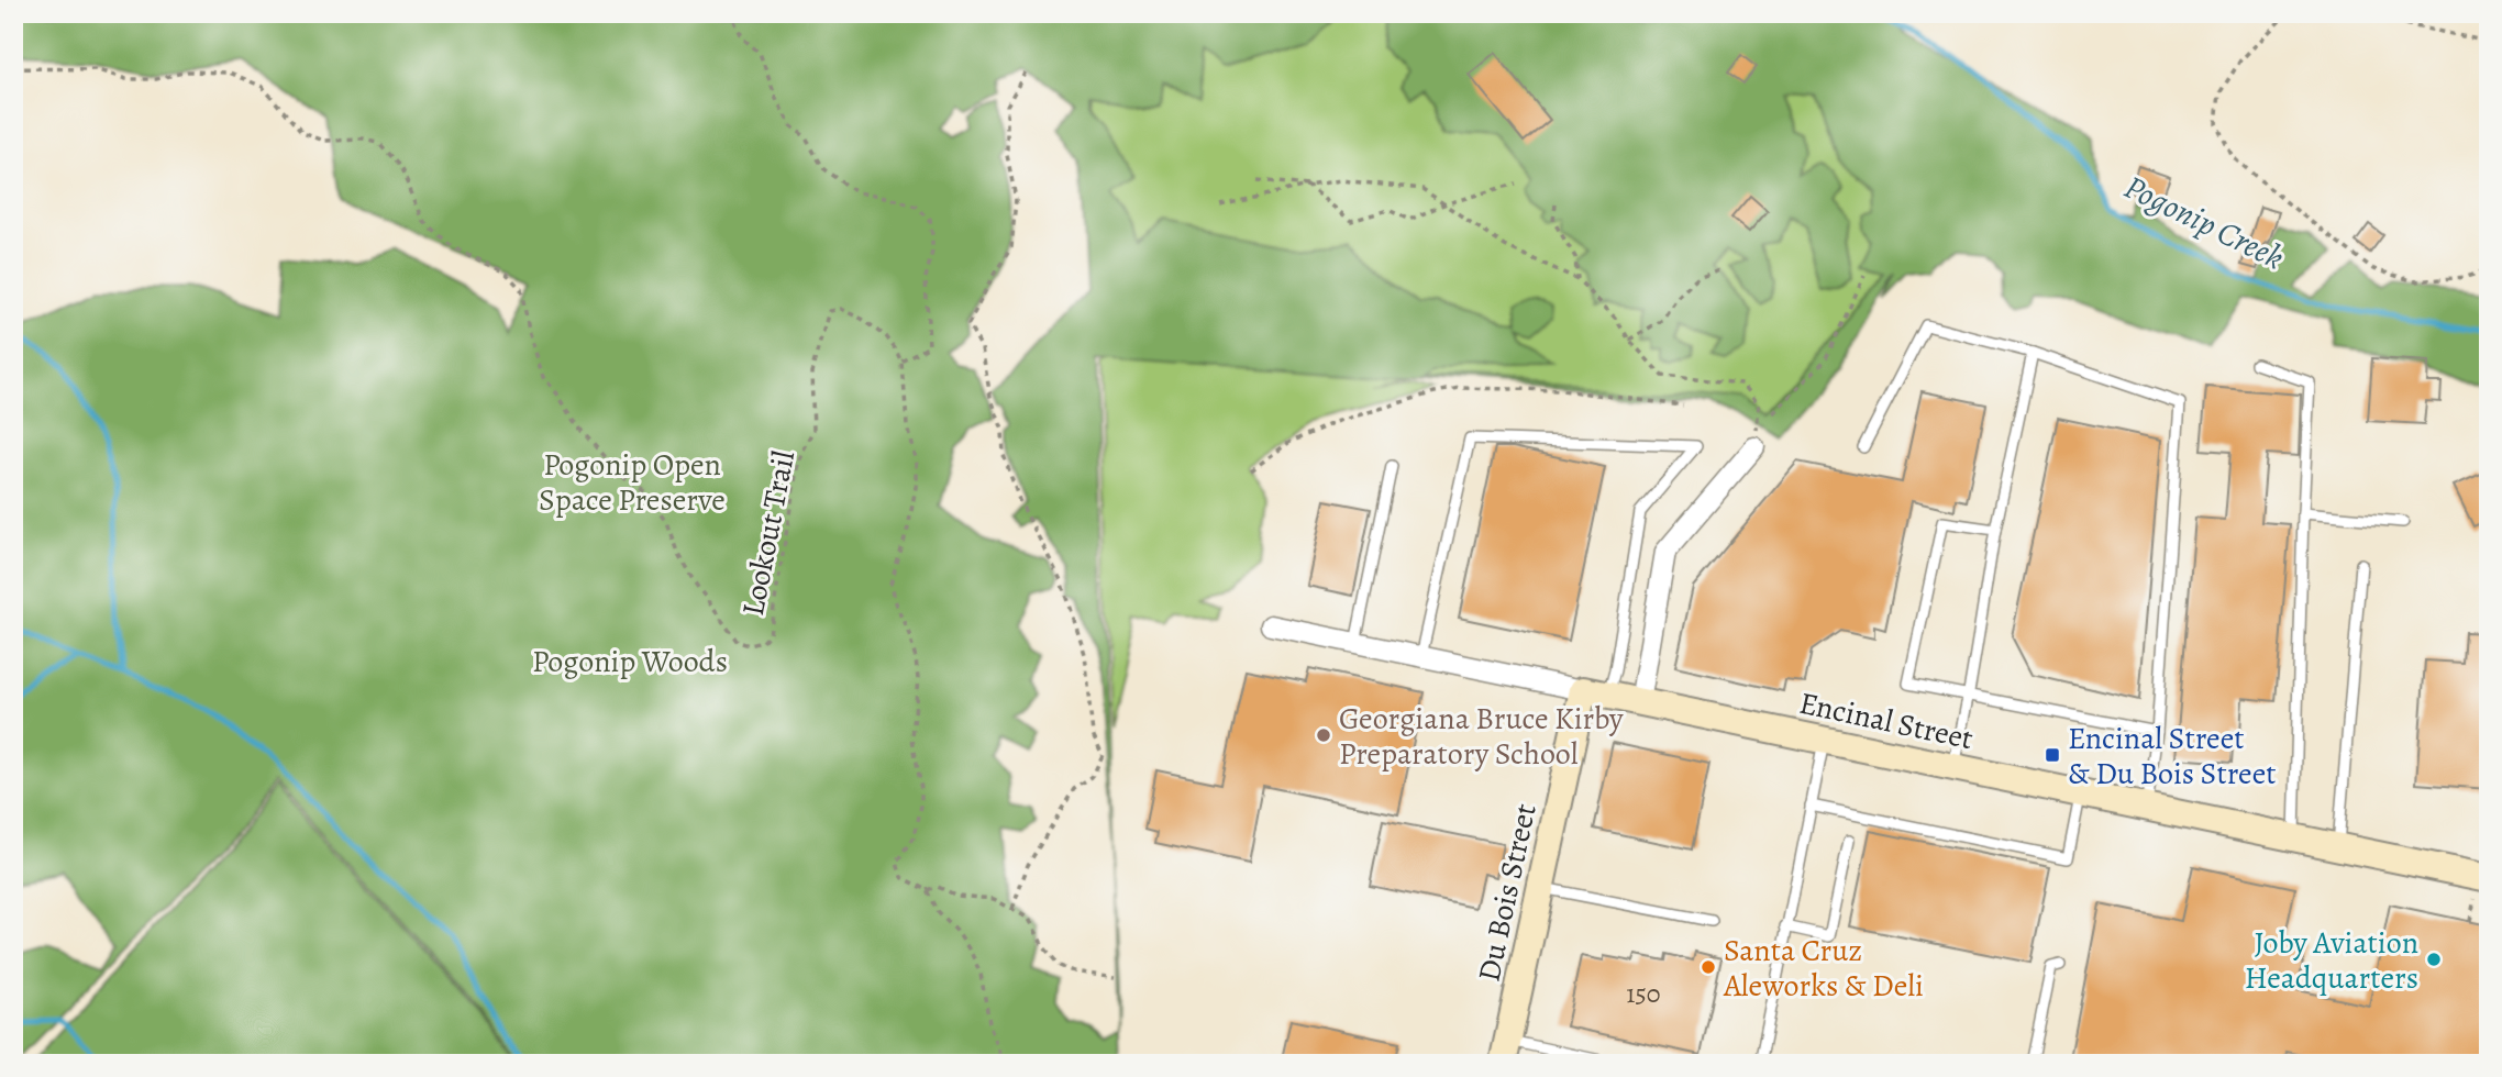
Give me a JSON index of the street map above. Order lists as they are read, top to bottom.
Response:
{
  "streets": {
    "street": ["Encinal Street", "Du Bois Street"],
    "path": ["Lookout Trail"]
  },
  "crossings": [
    ["Encinal Street", "Du Bois Street"]
  ],
  "water": ["Pogonip Creek"],
  "parks": ["Pogonip Open Space Preserve", "Pogonip Woods"],
  "places": {
    "other": ["Georgiana Bruce Kirby Preparatory School", "Joby Aviation Headquarters", "Santa Cruz Aleworks & Deli"],
    "transit": ["Encinal Street & Du Bois Street"]
  },
  "house_numbers": ["150"]
}
